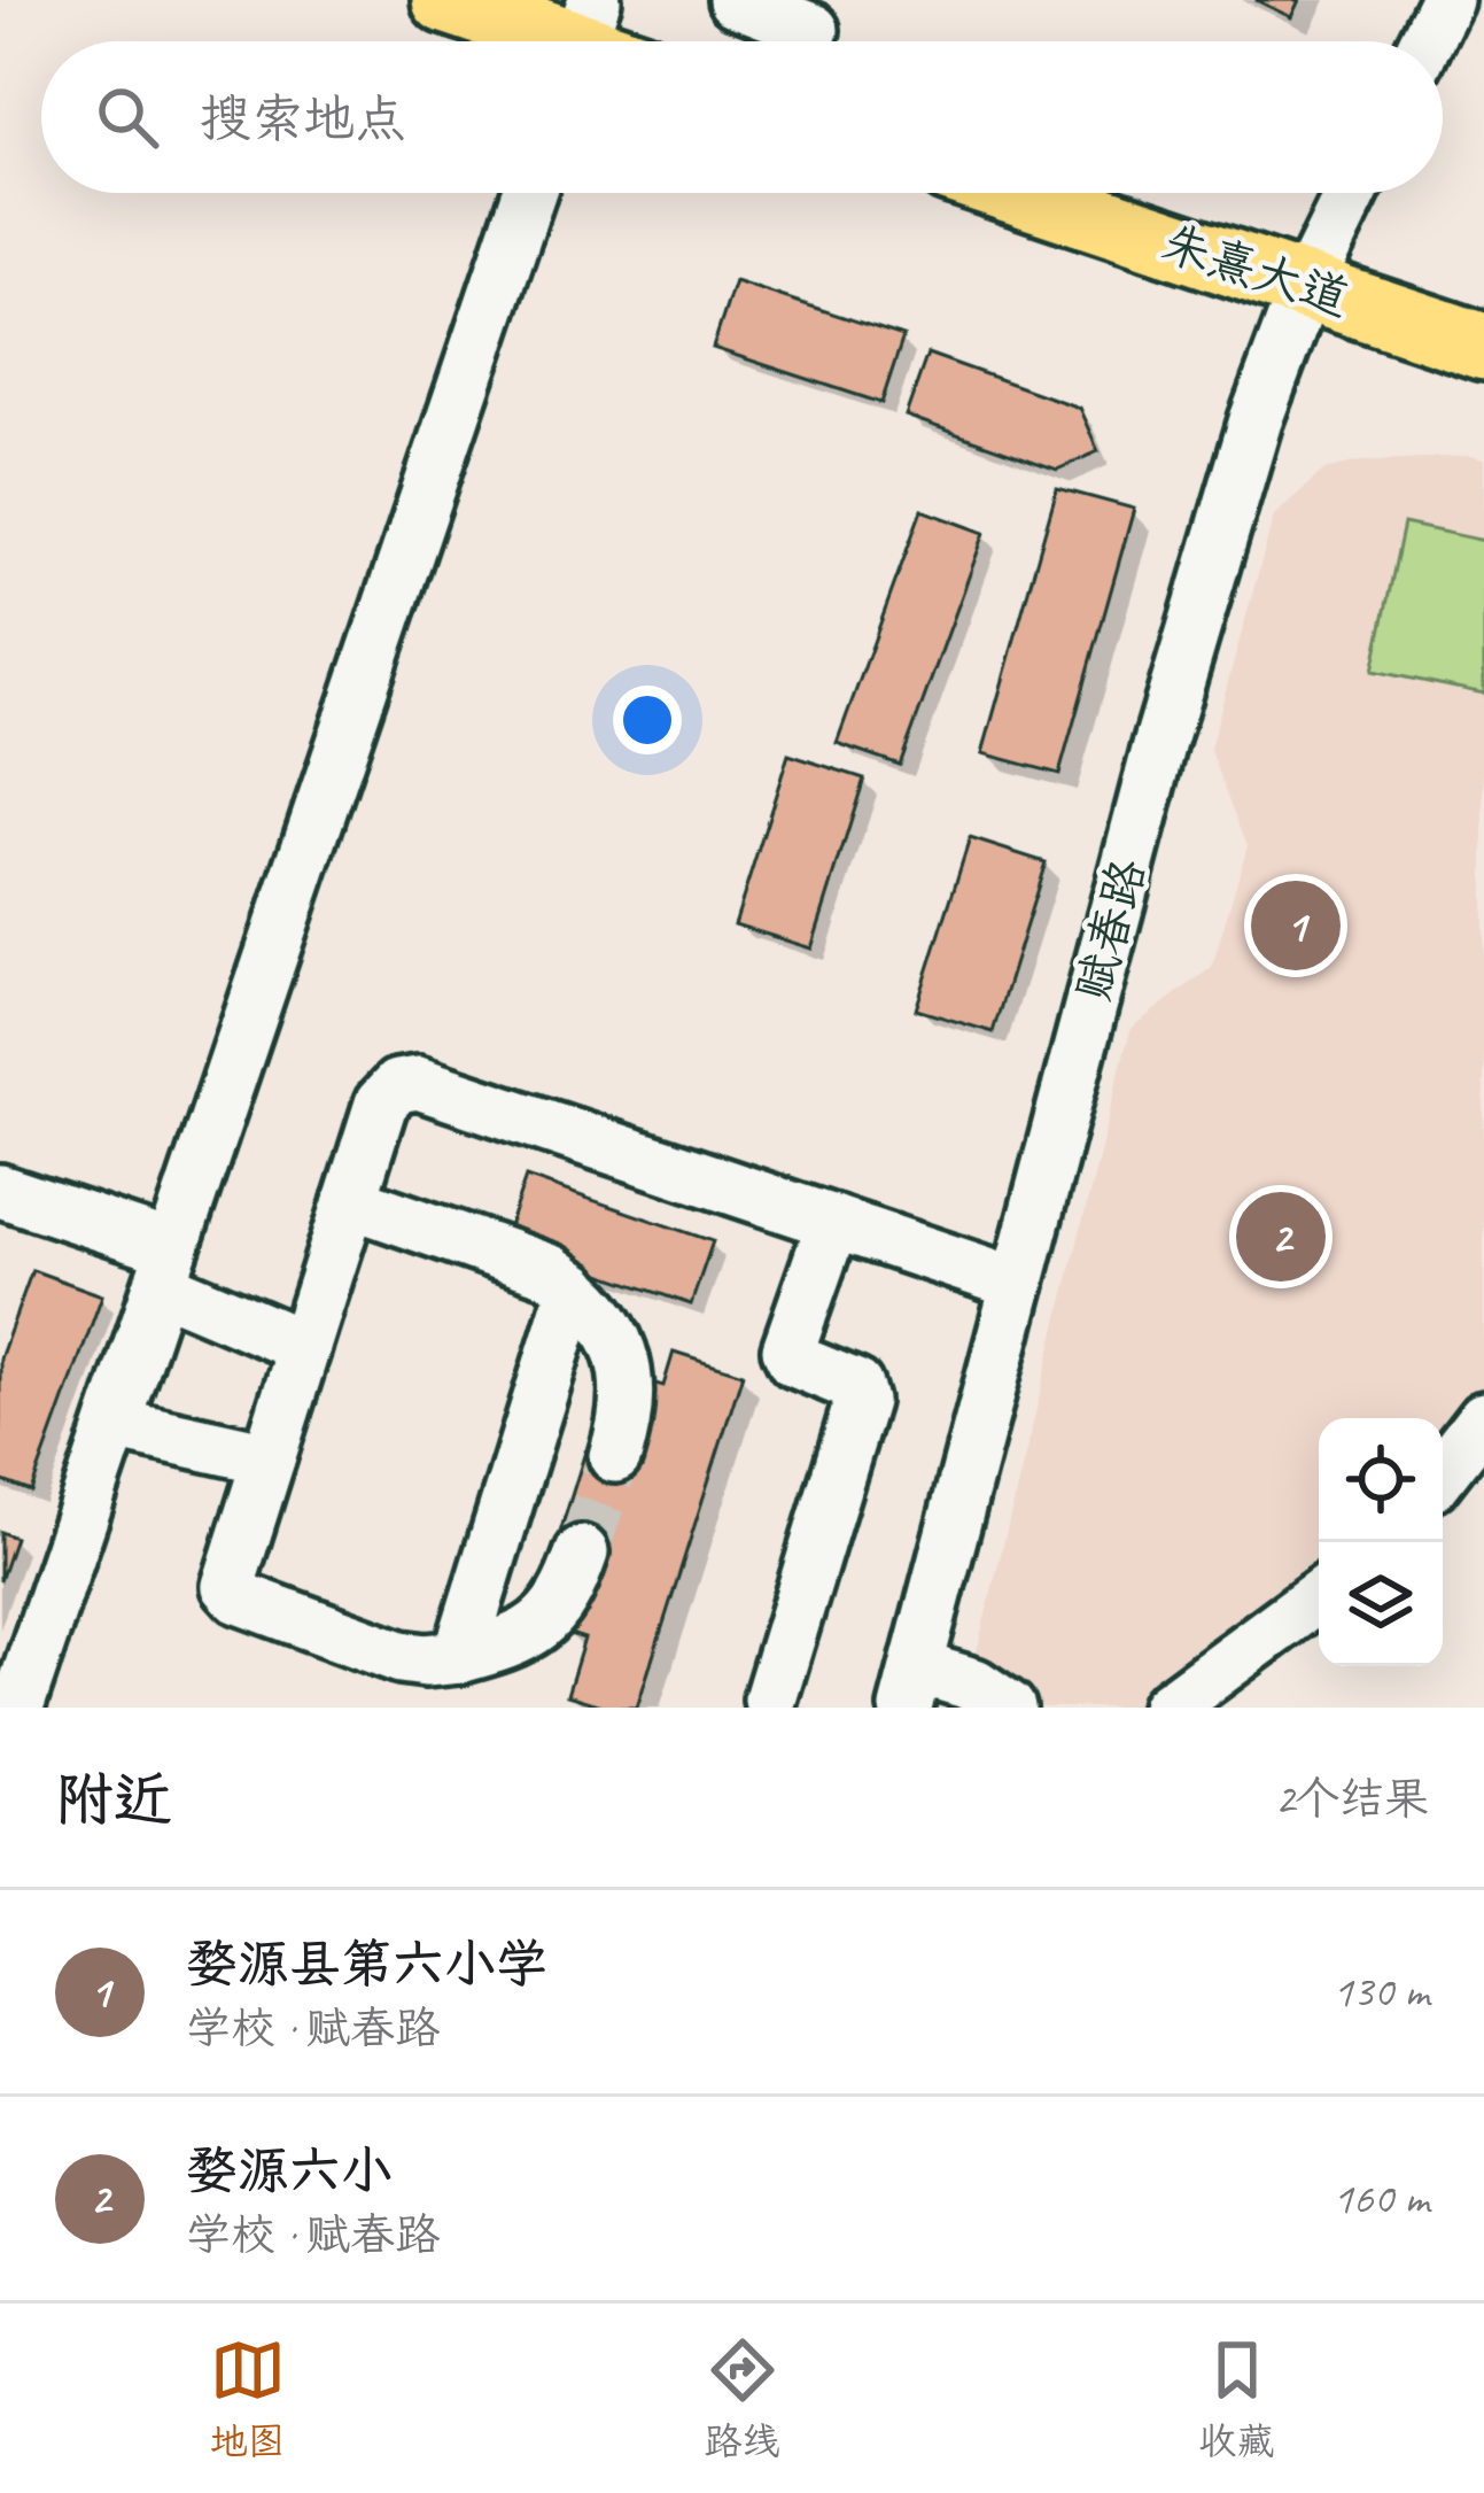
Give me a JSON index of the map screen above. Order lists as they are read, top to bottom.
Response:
{
  "streets": {
    "main road": ["朱熹大道"],
    "street": ["赋春路"]
  },
  "crossings": [
    ["朱熹大道", "赋春路"]
  ],
  "page": {
    "search": "搜索地点",
    "pins": ["1", "2"],
    "heading": ["附近", "2个结果"],
    "list": [
      {
        "mark": "1",
        "name": "婺源县第六小学",
        "note": "学校 · 赋春路",
        "value": "130 m"
      },
      {
        "mark": "2",
        "name": "婺源六小",
        "note": "学校 · 赋春路",
        "value": "160 m"
      }
    ],
    "nav": ["地图", "路线", "收藏"]
  }
}
